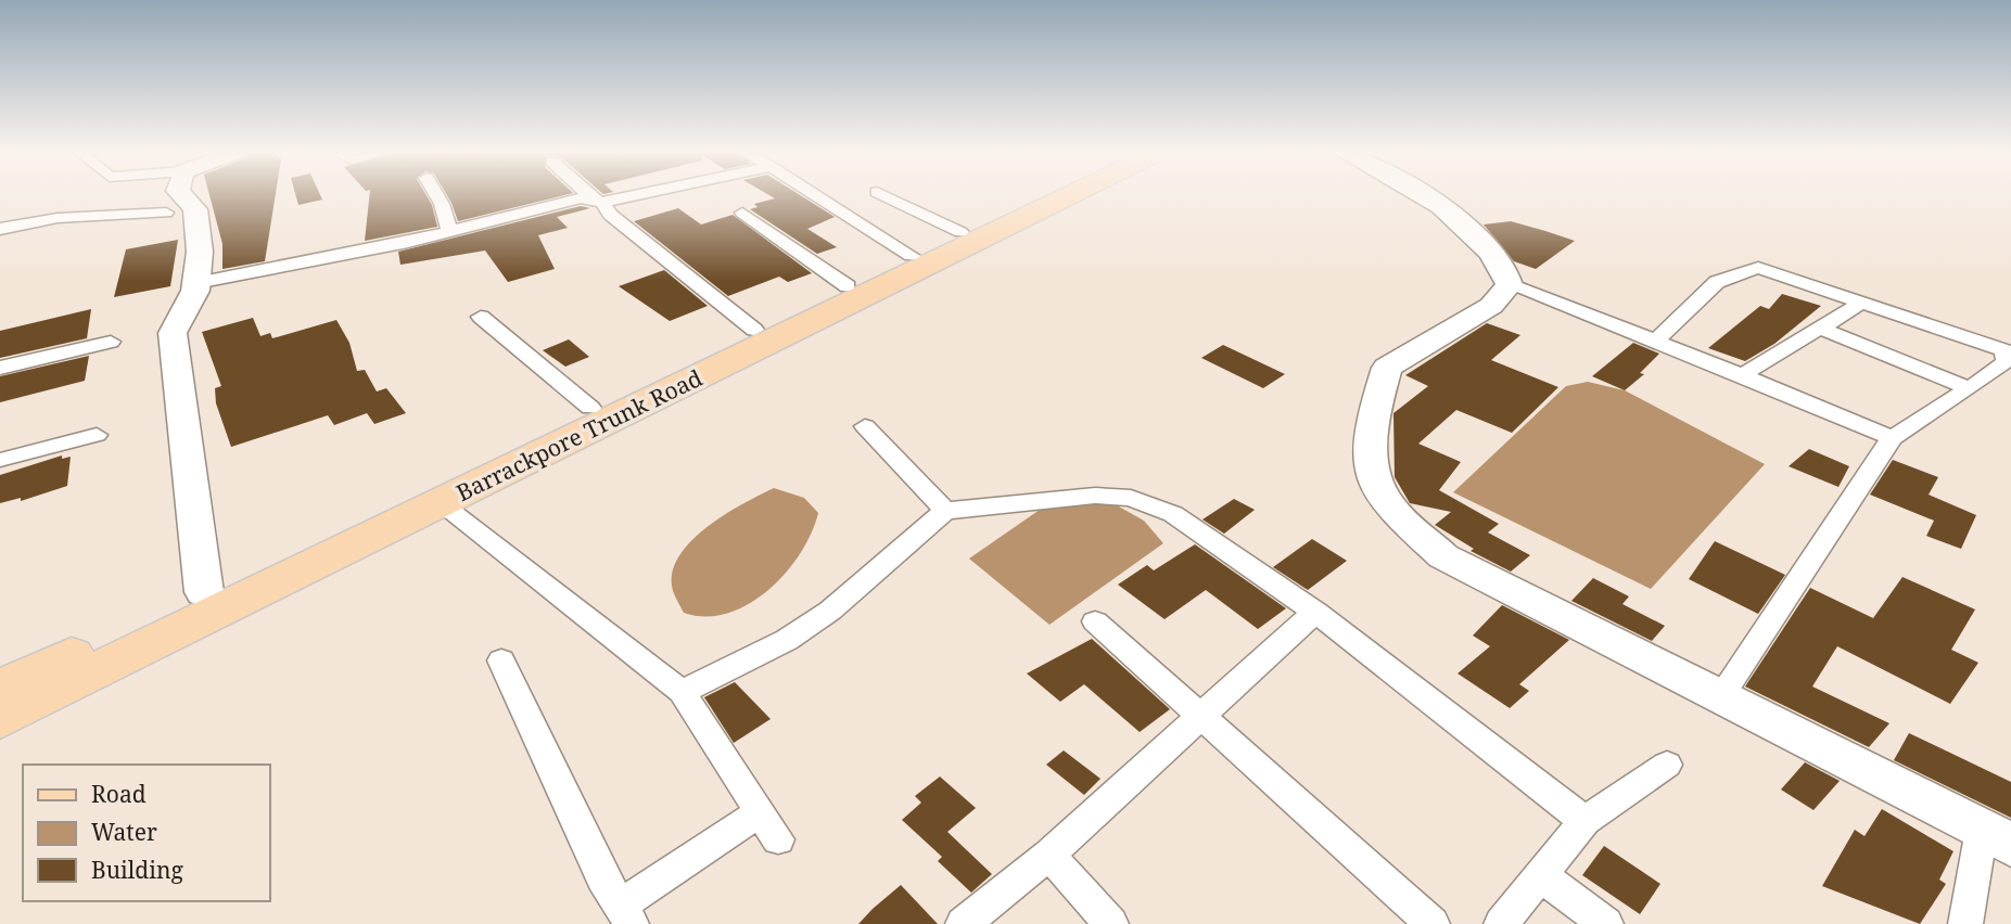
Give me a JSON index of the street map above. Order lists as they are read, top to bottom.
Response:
{
  "streets": {
    "main road": ["Barrackpore Trunk Road"]
  },
  "legend": ["Road", "Water", "Building"]
}
